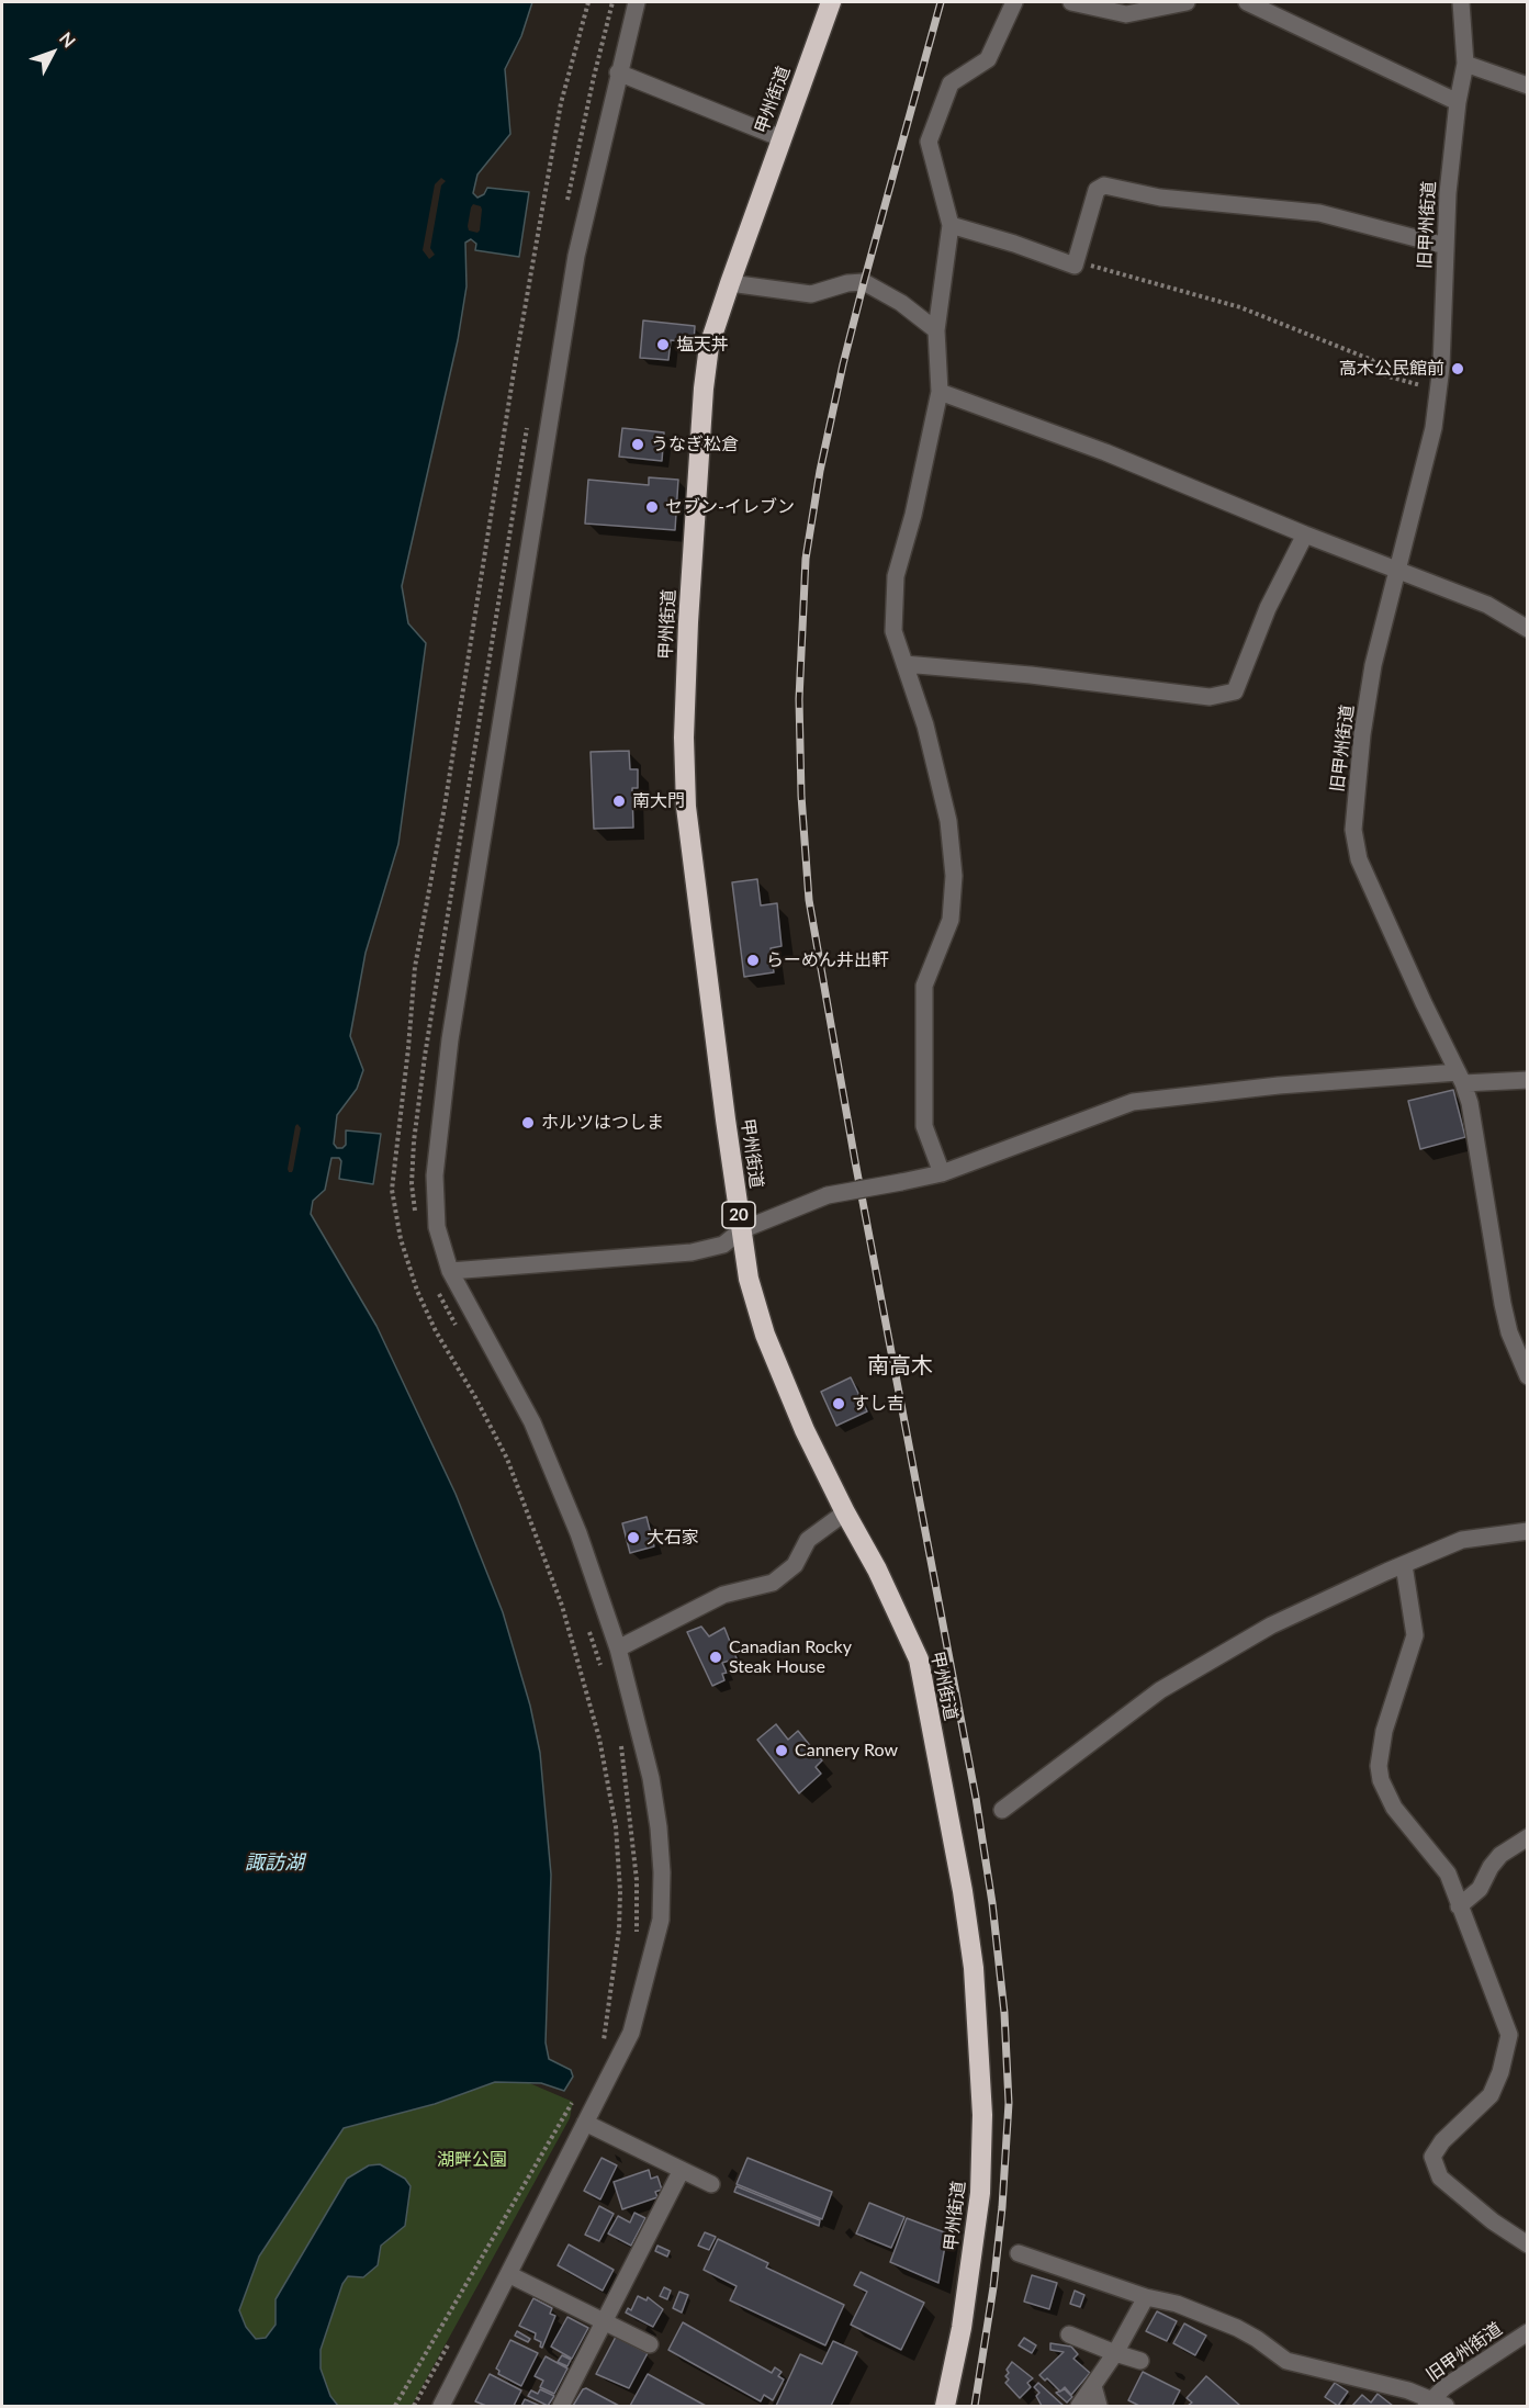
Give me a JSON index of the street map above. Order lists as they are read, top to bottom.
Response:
{
  "streets": {
    "highway": ["甲州街道", "20"],
    "street": ["旧甲州街道"]
  },
  "districts": ["南高木"],
  "water": ["諏訪湖"],
  "parks": ["湖畔公園"],
  "places": [
    "塩天丼",
    "高木公民館前",
    "うなぎ松倉",
    "セブン-イレブン",
    "南大門",
    "らーめん井出軒",
    "ホルツはつしま",
    "すし吉",
    "大石家",
    "Canadian Rocky Steak House",
    "Cannery Row"
  ],
  "north": "top right"
}
